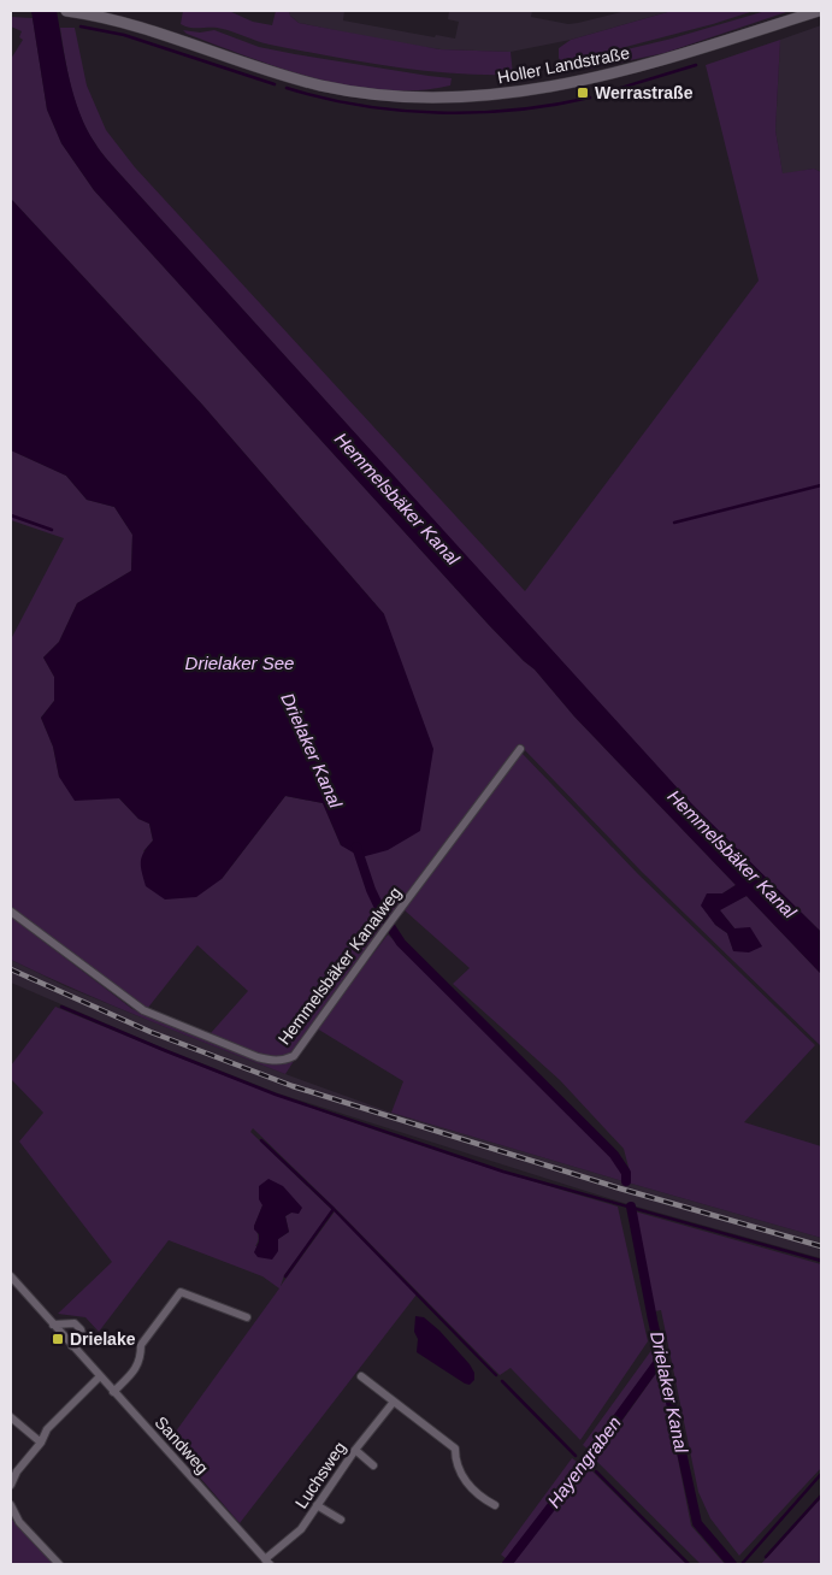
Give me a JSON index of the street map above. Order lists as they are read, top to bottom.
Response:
{
  "streets": {
    "main road": ["Holler Landstraße"],
    "street": ["Hemmelsbäker Kanalweg", "Sandweg", "Luchsweg"]
  },
  "crossings": [
    ["Sandweg", "Luchsweg"]
  ],
  "water": [
    "Hemmelsbäker Kanal",
    "Drielaker See",
    "Drielaker Kanal",
    "Hayengraben"
  ],
  "places": {
    "transit": ["Werrastraße", "Drielake"]
  }
}
